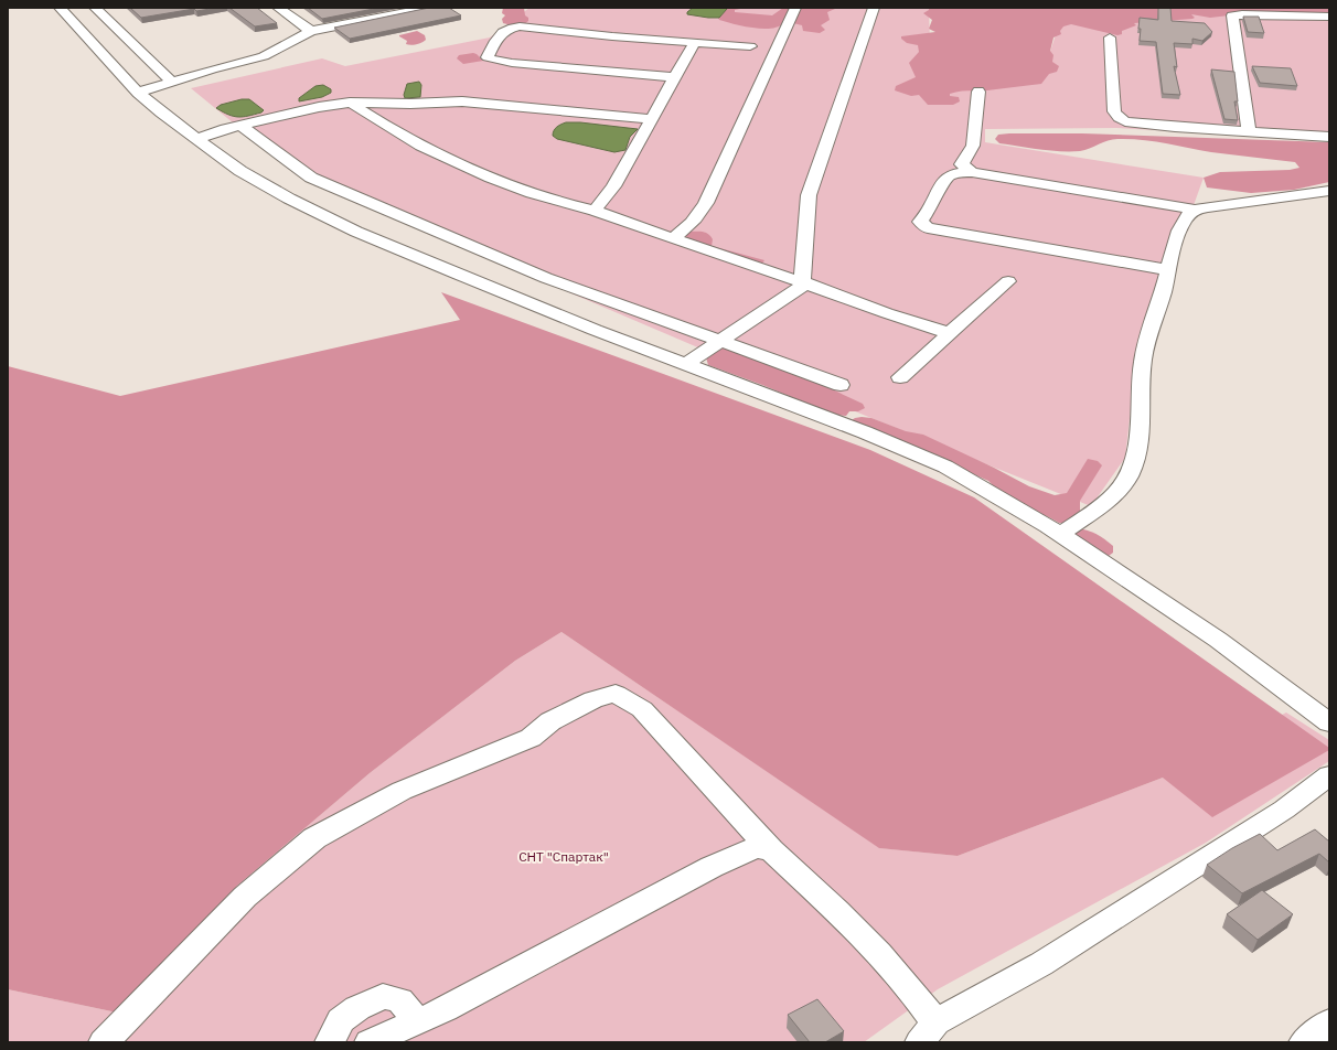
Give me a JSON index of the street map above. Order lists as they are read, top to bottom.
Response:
{
  "parks": ["СНТ \"Спартак\""]
}
